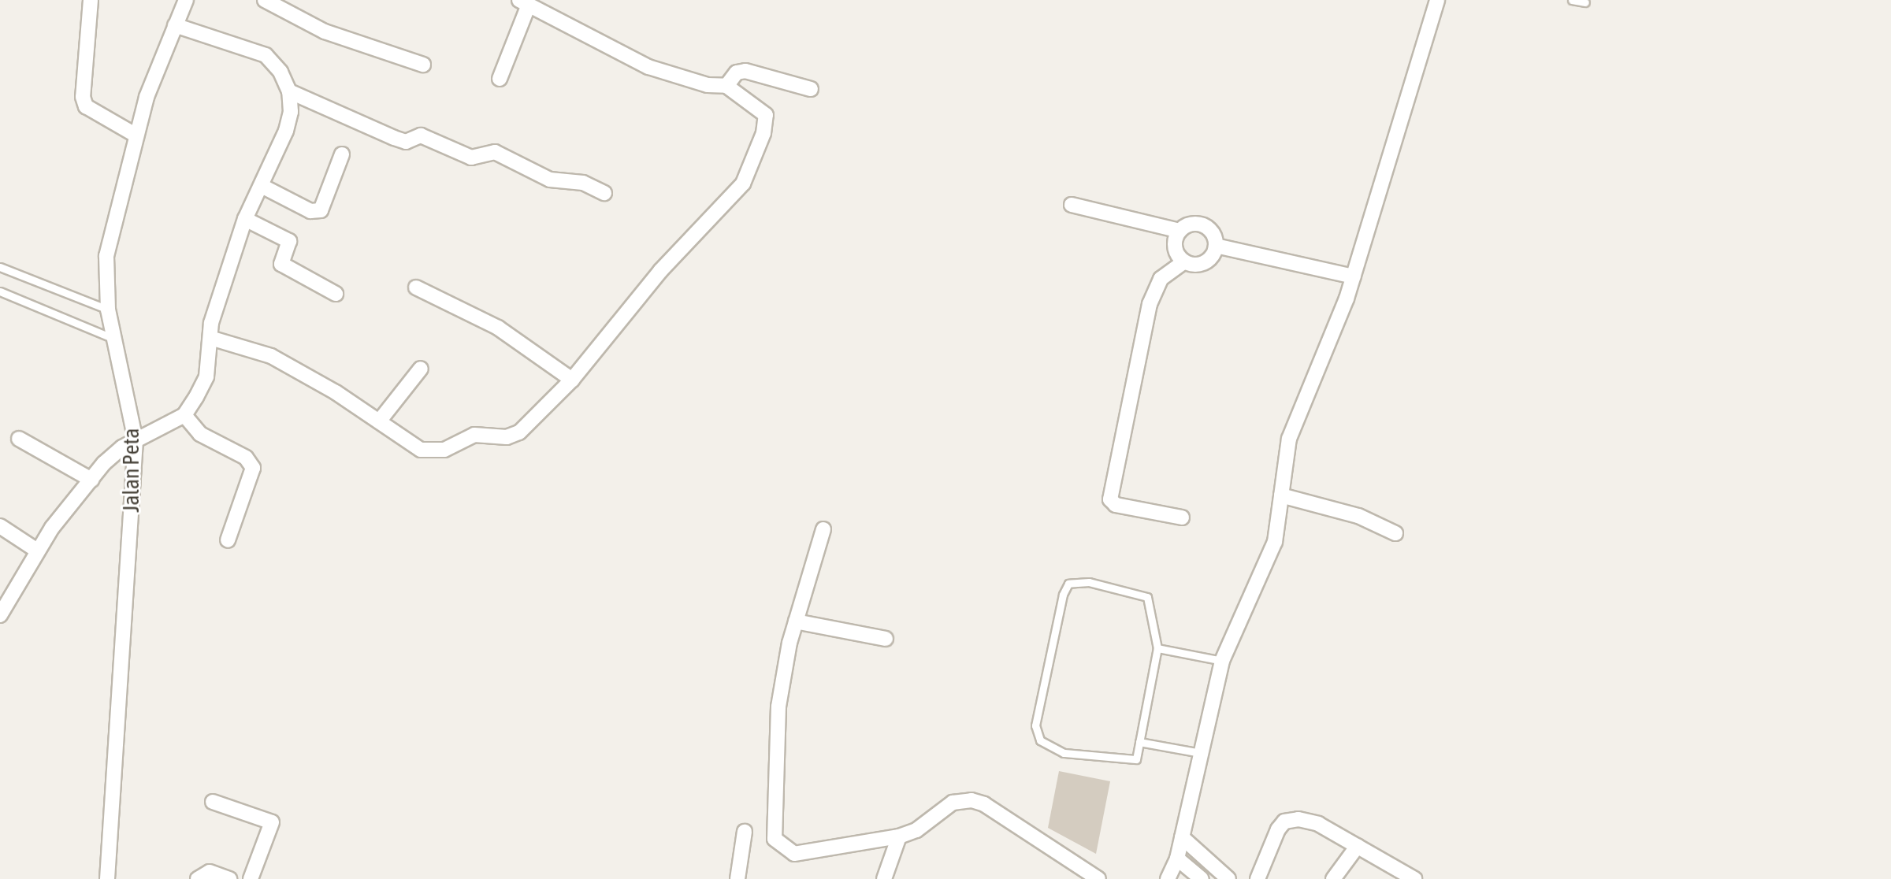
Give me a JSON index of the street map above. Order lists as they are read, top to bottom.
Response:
{
  "streets": {
    "street": ["Jalan Peta"]
  }
}
